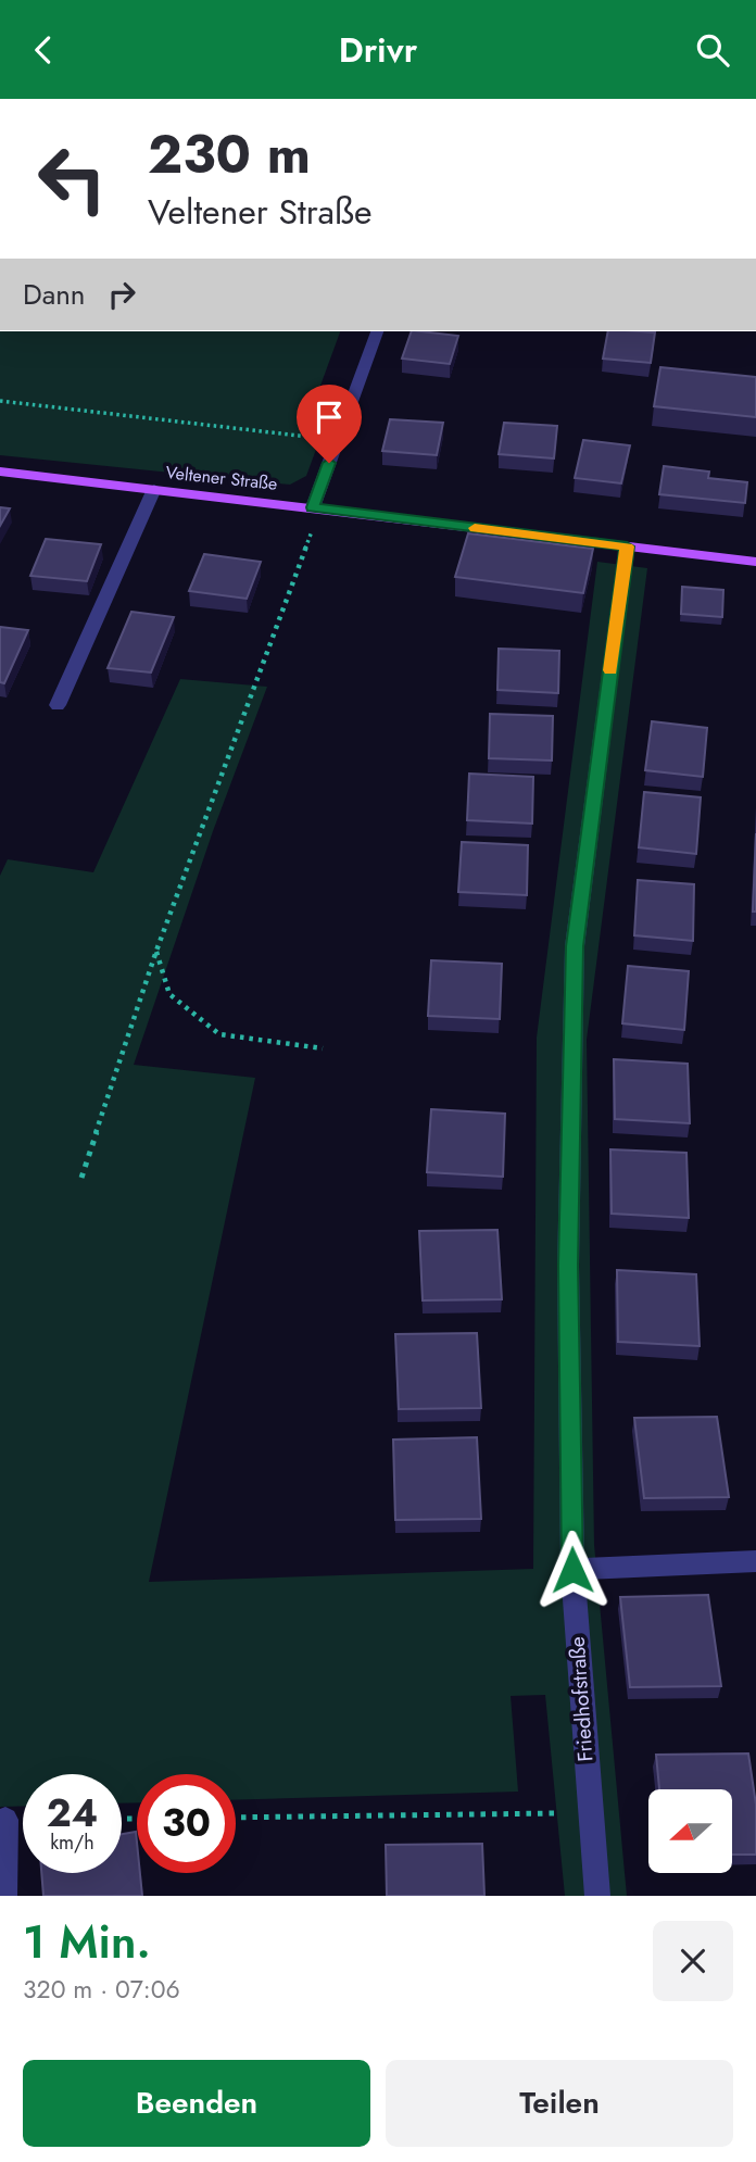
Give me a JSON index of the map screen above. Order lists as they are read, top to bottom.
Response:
{
  "streets": {
    "main road": ["Veltener Straße"],
    "street": ["Friedhofstraße"]
  },
  "crossings": [
    ["Veltener Straße", "Friedhofstraße"]
  ],
  "north": "left",
  "page": {
    "header": "Drivr",
    "turn": ["230 m", "Veltener Straße"],
    "then": "Dann",
    "speed": "24 km/h",
    "limit": "30",
    "heading": ["1 Min.", "320 m · 07:06"],
    "buttons": ["Beenden", "Teilen"]
  }
}
